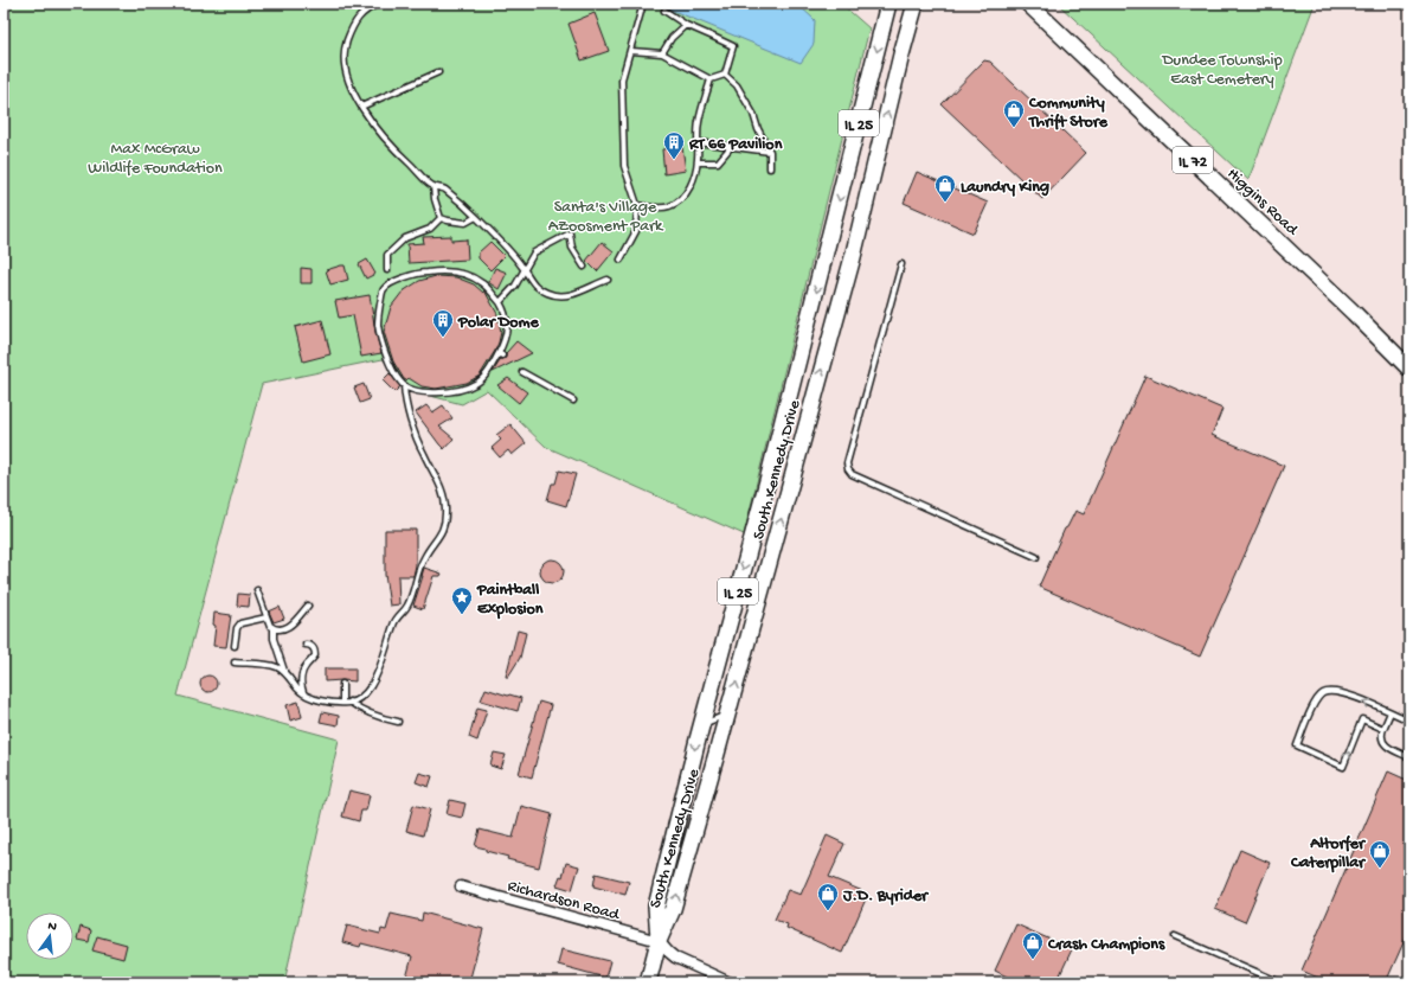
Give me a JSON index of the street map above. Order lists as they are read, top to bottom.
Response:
{
  "streets": {
    "main road": [
      "IL 25",
      "IL 72",
      "Higgins Road",
      "South Kennedy Drive"
    ],
    "street": ["Richardson Road"]
  },
  "crossings": [
    ["South Kennedy Drive", "Richardson Road"]
  ],
  "parks": ["Dundee Township East Cemetery", "Max McGraw Wildlife Foundation", "Santa's Village AZoosment Park"],
  "places": {
    "shop": [
      "Community Thrift Store",
      "Laundry King",
      "Altorfer Caterpillar",
      "J.D. Byrider",
      "Crash Champions"
    ],
    "building": ["RT 66 Pavilion", "Polar Dome"],
    "place": ["Paintball Explosion"]
  },
  "north": "top"
}
